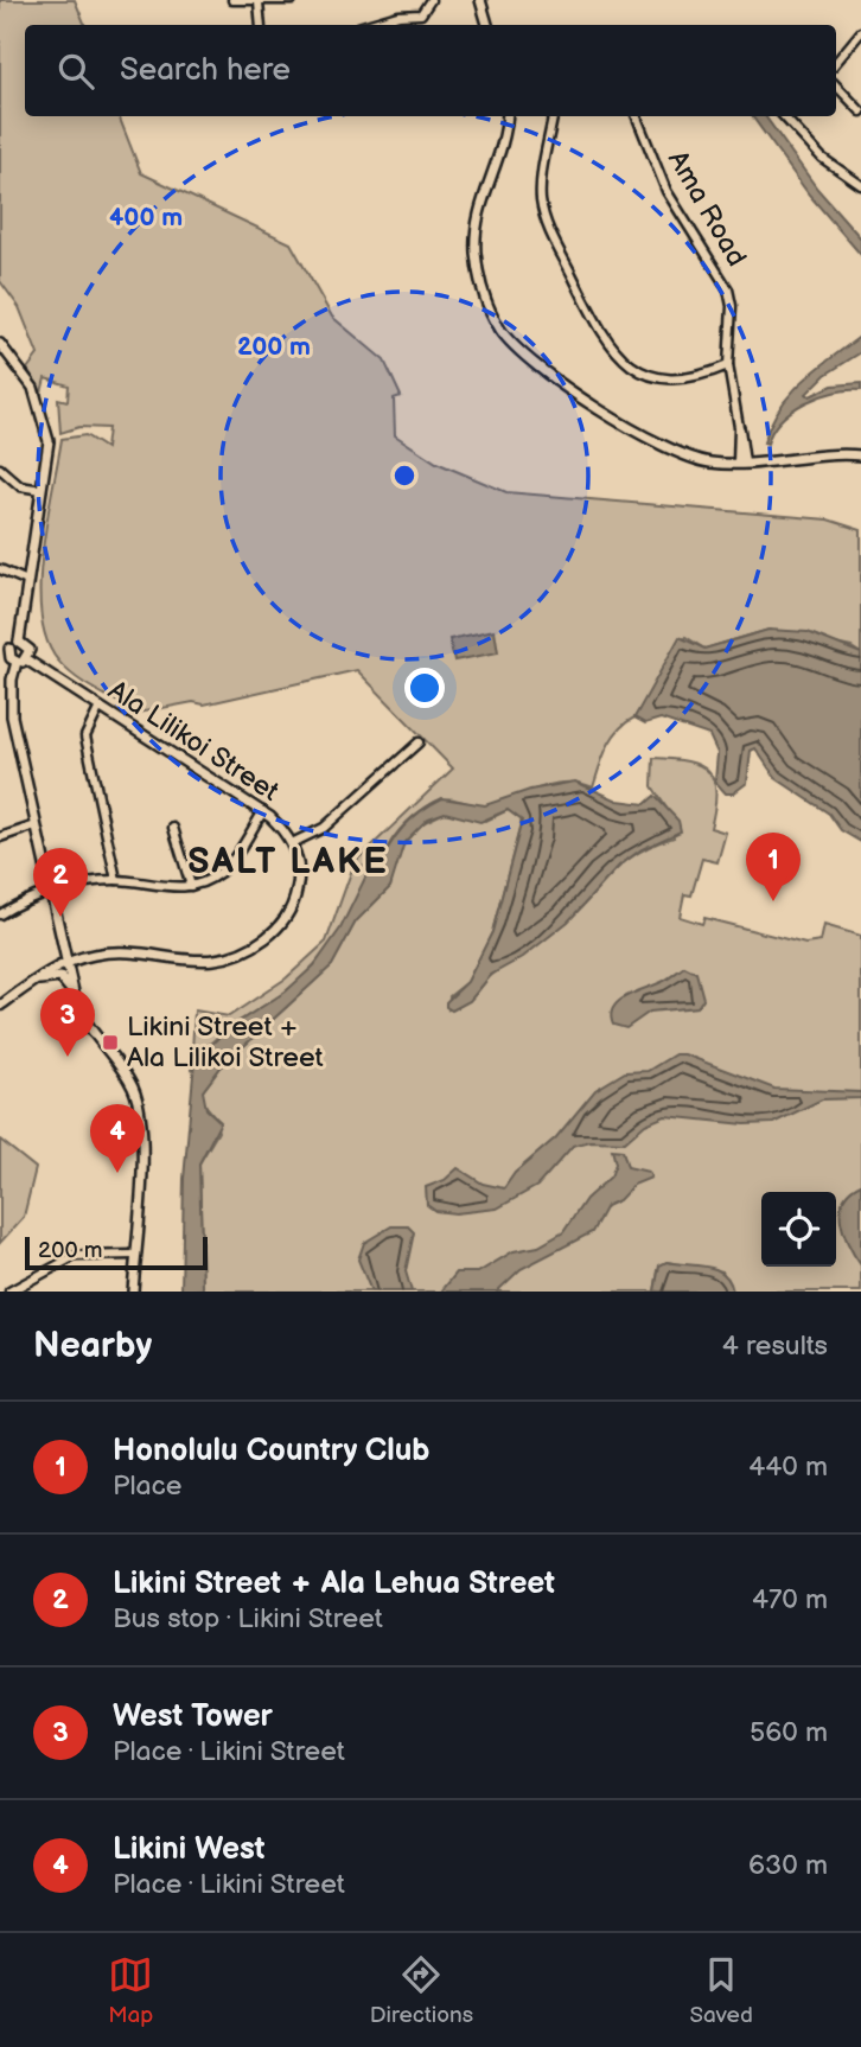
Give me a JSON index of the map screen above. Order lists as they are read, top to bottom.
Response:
{
  "streets": {
    "street": ["Ama Road", "Ala Lilikoi Street"]
  },
  "districts": ["SALT LAKE"],
  "places": {
    "transit": ["Likini Street + Ala Lilikoi Street"]
  },
  "scale_bar": "200 m",
  "page": {
    "search": "Search here",
    "pins": [
      "1",
      "2",
      "3",
      "4"
    ],
    "scale": "200 m",
    "heading": ["Nearby", "4 results"],
    "list": [
      {
        "mark": "1",
        "name": "Honolulu Country Club",
        "note": "Place",
        "value": "440 m"
      },
      {
        "mark": "2",
        "name": "Likini Street + Ala Lehua Street",
        "note": "Bus stop · Likini Street",
        "value": "470 m"
      },
      {
        "mark": "3",
        "name": "West Tower",
        "note": "Place · Likini Street",
        "value": "560 m"
      },
      {
        "mark": "4",
        "name": "Likini West",
        "note": "Place · Likini Street",
        "value": "630 m"
      }
    ],
    "nav": ["Map", "Directions", "Saved"]
  },
  "rings": ["400 m", "200 m"]
}
